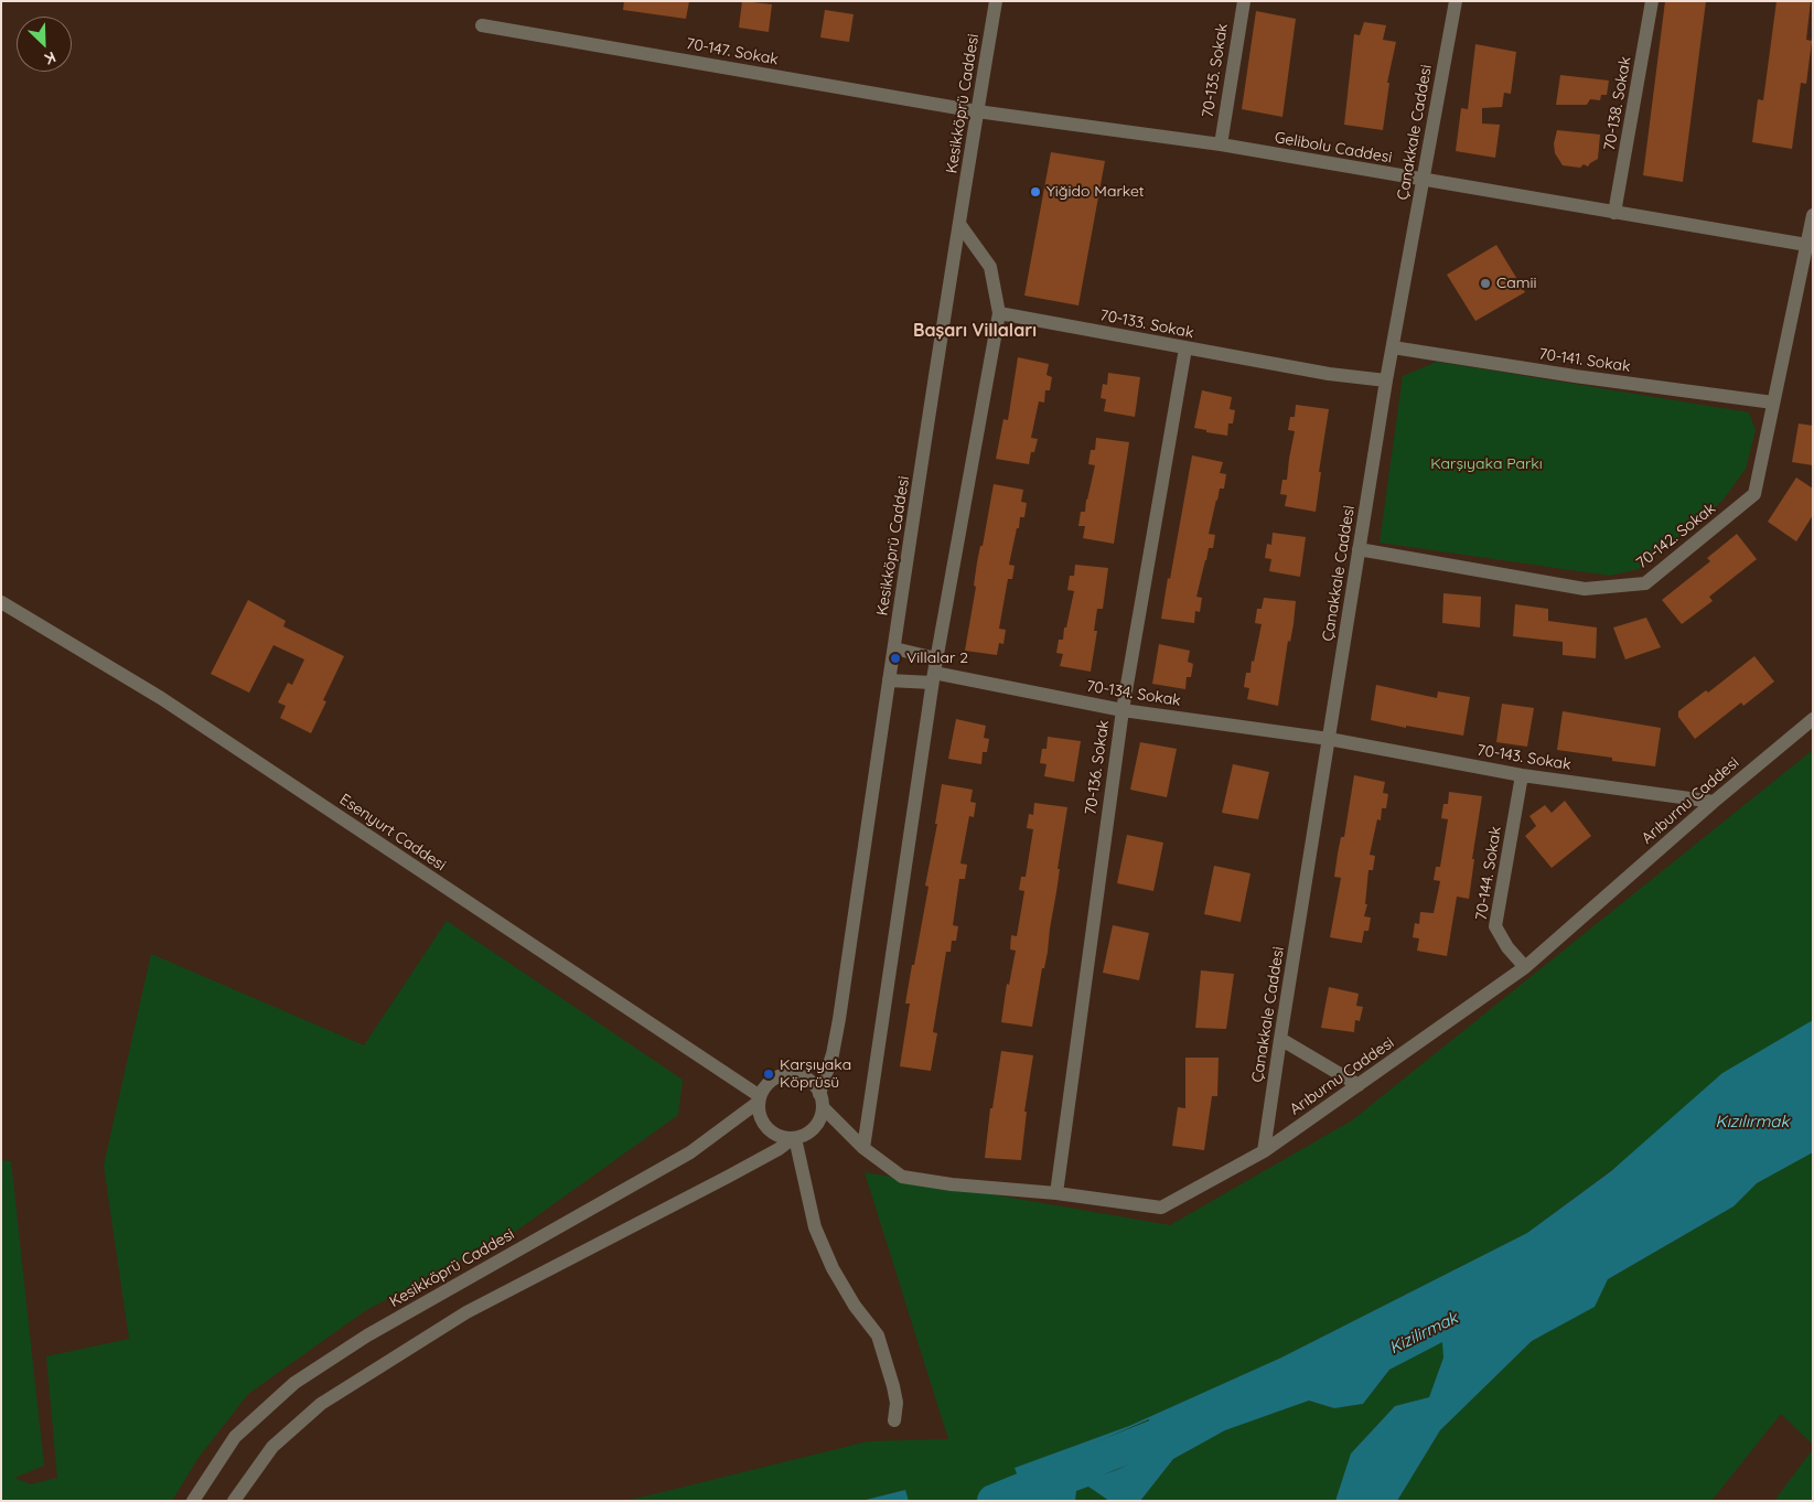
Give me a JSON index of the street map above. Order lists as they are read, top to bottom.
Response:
{
  "streets": {
    "street": [
      "70-147. Sokak",
      "70-135. Sokak",
      "Kesikköprü Caddesi",
      "70-138. Sokak",
      "Çanakkale Caddesi",
      "Gelibolu Caddesi",
      "70-133. Sokak",
      "70-141. Sokak",
      "70-142. Sokak",
      "70-134. Sokak",
      "70-143. Sokak",
      "70-136. Sokak",
      "Arıburnu Caddesi",
      "Esenyurt Caddesi",
      "70-144. Sokak"
    ]
  },
  "crossings": [
    ["70-147. Sokak", "Kesikköprü Caddesi"],
    ["70-147. Sokak", "Gelibolu Caddesi"],
    ["70-135. Sokak", "Gelibolu Caddesi"],
    ["Kesikköprü Caddesi", "Gelibolu Caddesi"],
    ["Kesikköprü Caddesi", "70-134. Sokak"],
    ["Kesikköprü Caddesi", "Arıburnu Caddesi"],
    ["Kesikköprü Caddesi", "Esenyurt Caddesi"],
    ["70-138. Sokak", "Gelibolu Caddesi"],
    ["Çanakkale Caddesi", "Gelibolu Caddesi"],
    ["Çanakkale Caddesi", "70-133. Sokak"],
    ["Çanakkale Caddesi", "70-141. Sokak"],
    ["Çanakkale Caddesi", "70-142. Sokak"],
    ["Çanakkale Caddesi", "70-134. Sokak"],
    ["Çanakkale Caddesi", "70-143. Sokak"],
    ["Çanakkale Caddesi", "Arıburnu Caddesi"],
    ["Gelibolu Caddesi", "70-142. Sokak"],
    ["70-133. Sokak", "70-136. Sokak"],
    ["70-141. Sokak", "70-142. Sokak"],
    ["70-134. Sokak", "70-143. Sokak"],
    ["70-134. Sokak", "70-136. Sokak"],
    ["70-143. Sokak", "Arıburnu Caddesi"],
    ["70-143. Sokak", "70-144. Sokak"],
    ["70-136. Sokak", "Arıburnu Caddesi"],
    ["Arıburnu Caddesi", "Esenyurt Caddesi"],
    ["Arıburnu Caddesi", "70-144. Sokak"]
  ],
  "districts": ["Başarı Villaları"],
  "water": ["Kızılırmak", "Kizilirmak"],
  "parks": ["Karşıyaka Parkı"],
  "places": [
    "Yiğido Market",
    "Camii",
    "Villalar 2",
    "Karşıyaka Köprüsü"
  ],
  "north": "bottom right"
}
